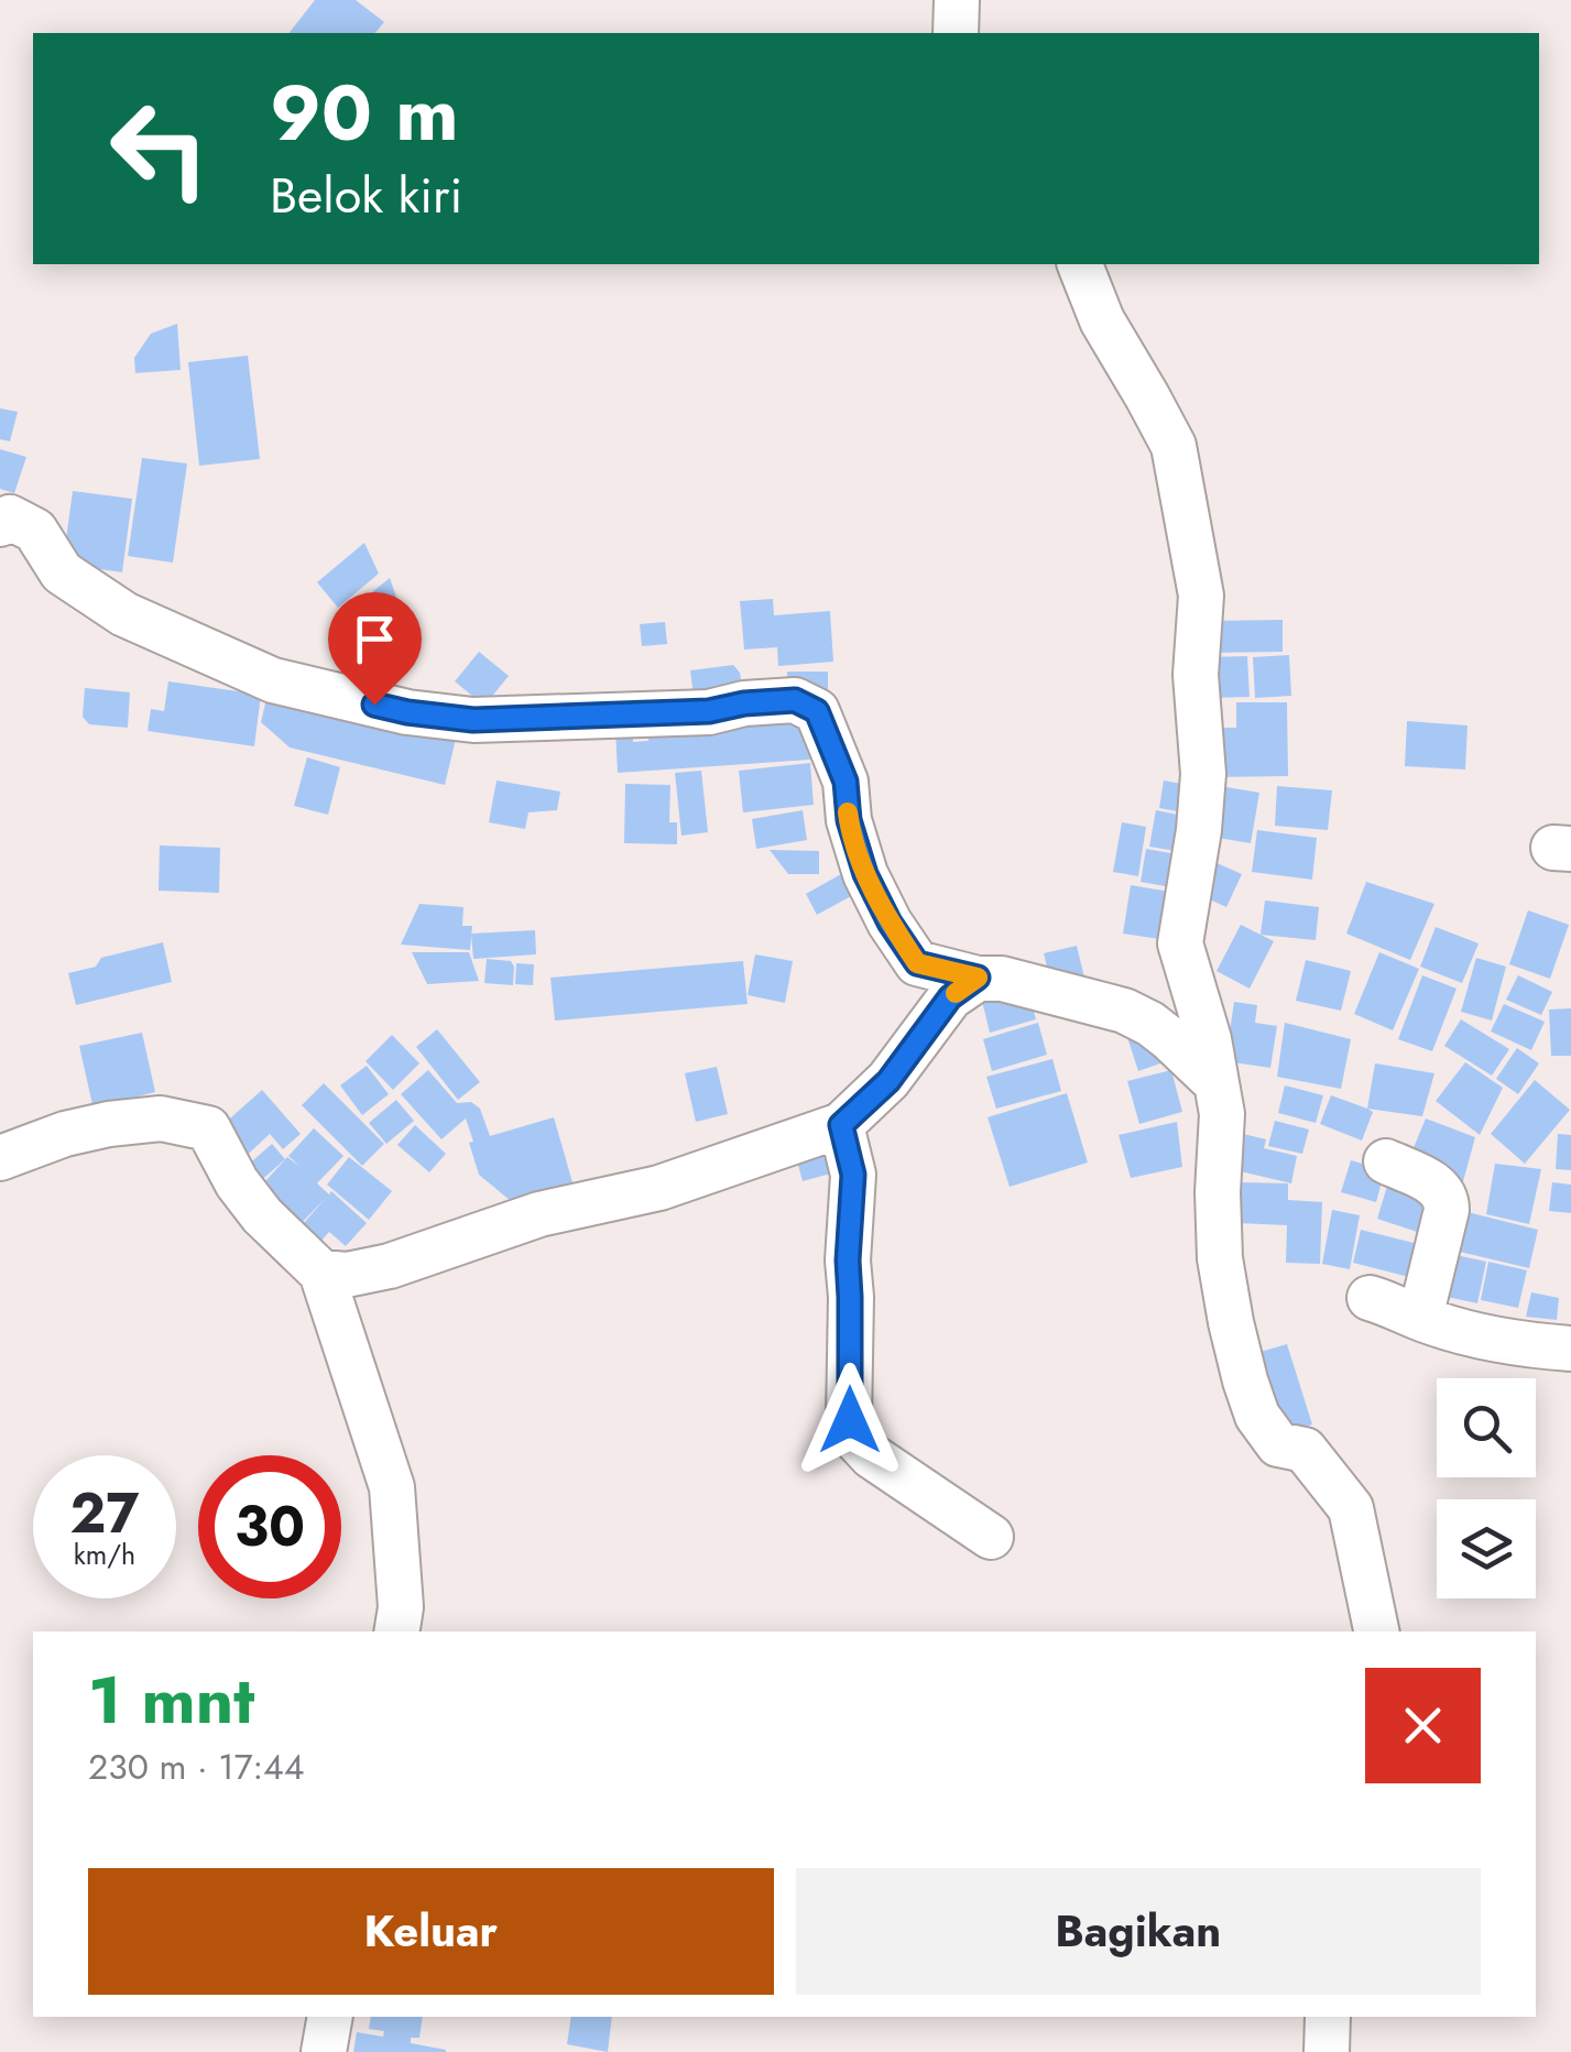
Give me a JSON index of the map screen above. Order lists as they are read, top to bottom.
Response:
{
  "page": {
    "turn": ["90 m", "Belok kiri"],
    "speed": "27 km/h",
    "limit": "30",
    "heading": ["1 mnt", "230 m · 17:44"],
    "buttons": ["Keluar", "Bagikan"]
  }
}
